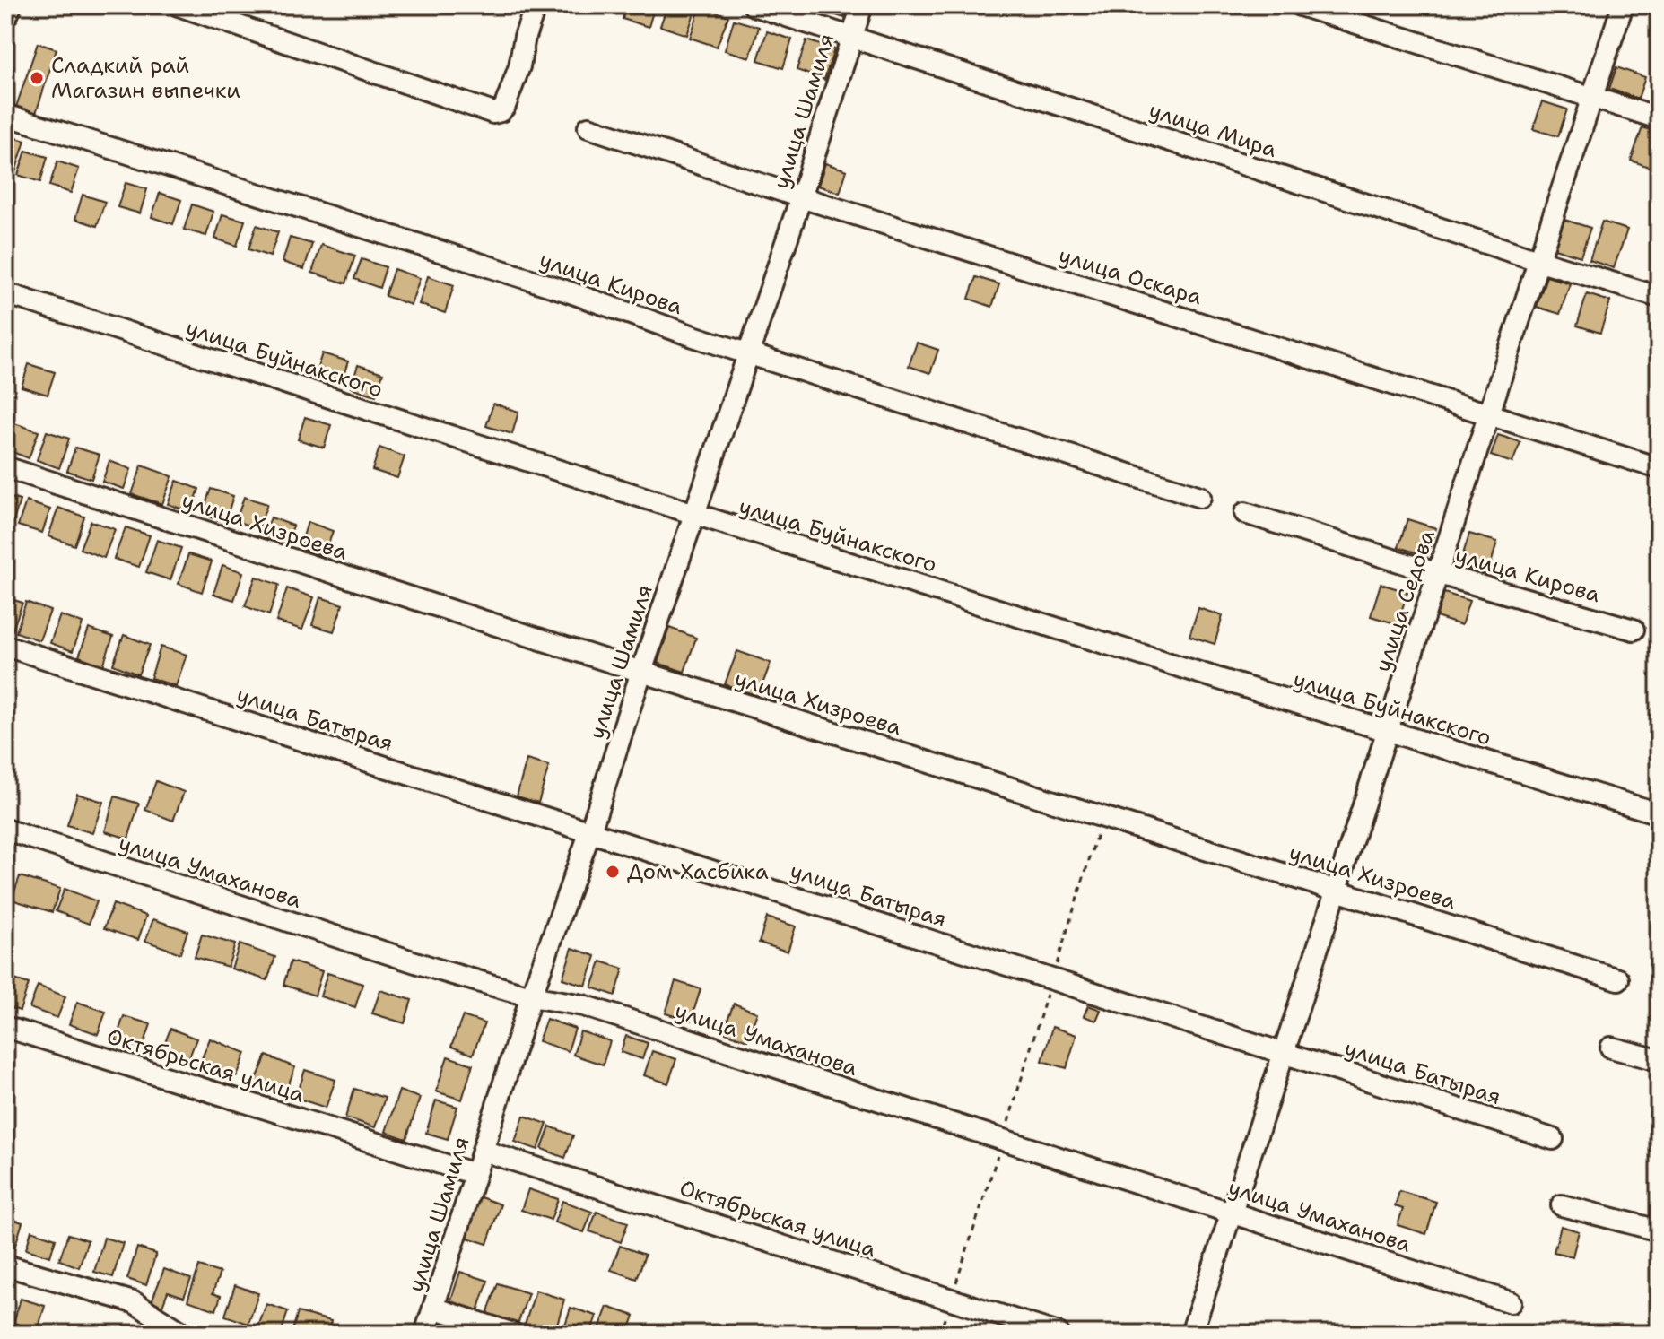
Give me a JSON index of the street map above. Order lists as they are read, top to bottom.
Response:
{
  "streets": {
    "street": [
      "улица Шамиля",
      "улица Мира",
      "улица Оскара",
      "улица Кирова",
      "улица Буйнакского",
      "улица Хизроева",
      "улица Седова",
      "улица Батырая",
      "улица Умаханова",
      "Октябрьская улица"
    ]
  },
  "crossings": [
    ["улица Шамиля", "улица Мира"],
    ["улица Шамиля", "улица Оскара"],
    ["улица Шамиля", "улица Кирова"],
    ["улица Шамиля", "улица Буйнакского"],
    ["улица Шамиля", "улица Хизроева"],
    ["улица Шамиля", "улица Батырая"],
    ["улица Шамиля", "улица Умаханова"],
    ["улица Шамиля", "Октябрьская улица"],
    ["улица Мира", "улица Седова"],
    ["улица Оскара", "улица Седова"],
    ["улица Кирова", "улица Седова"],
    ["улица Буйнакского", "улица Седова"],
    ["улица Хизроева", "улица Седова"],
    ["улица Седова", "улица Батырая"],
    ["улица Седова", "улица Умаханова"]
  ],
  "places": ["Сладкий рай Магазин выпечки", "Дом Хасбика"]
}
